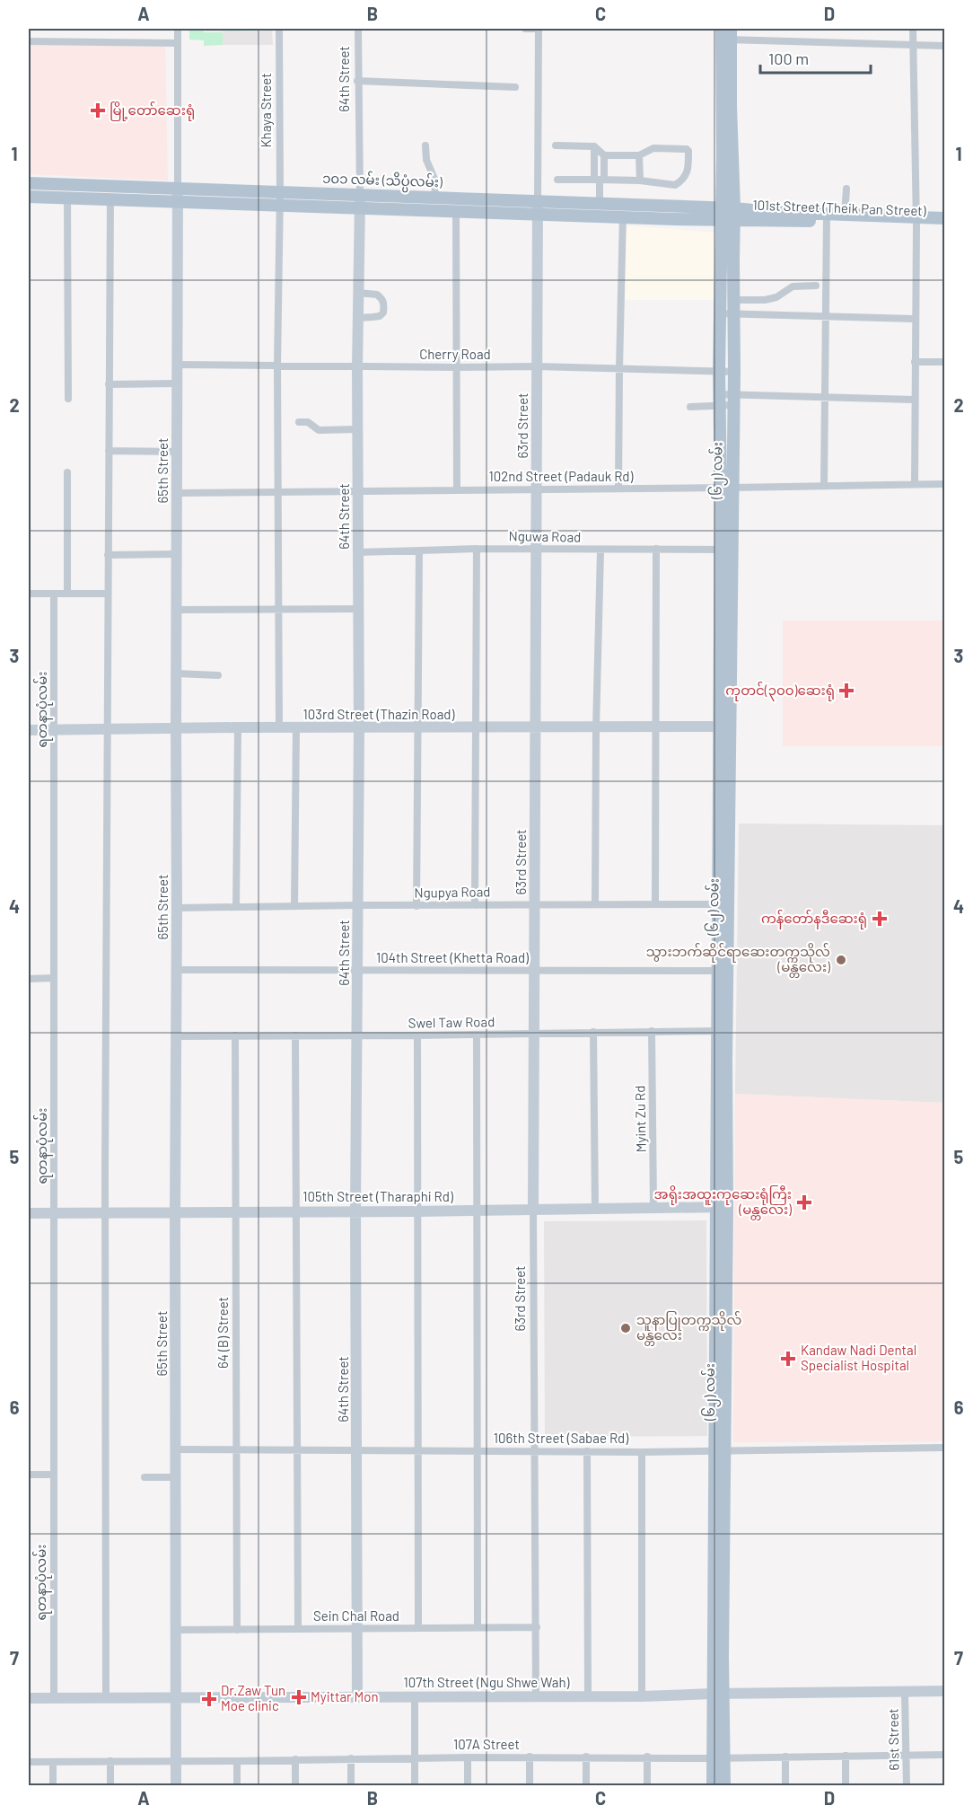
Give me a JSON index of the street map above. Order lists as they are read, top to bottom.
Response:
{
  "streets": {
    "main road": ["၁၀၁ လမ်း (သိပ္ပံလမ်း)", "101st Street (Theik Pan Street)", "(၆၂) လမ်း"],
    "street": [
      "64th Street",
      "Khaya Street",
      "Cherry Road",
      "63rd Street",
      "65th Street",
      "102nd Street (Padauk Rd)",
      "Nguwa Road",
      "ရတနာပုံလမ်း",
      "103rd Street (Thazin Road)",
      "Ngupya Road",
      "104th Street (Khetta Road)",
      "Swel Taw Road",
      "Myint Zu Rd",
      "105th Street (Tharaphi Rd)",
      "64 (B) Street",
      "106th Street (Sabae Rd)",
      "Sein Chal Road",
      "107th Street (Ngu Shwe Wah)",
      "61st Street",
      "107A Street"
    ]
  },
  "crossings": [
    ["64th Street", "၁၀၁ လမ်း (သိပ္ပံလမ်း)"],
    ["64th Street", "Cherry Road"],
    ["64th Street", "102nd Street (Padauk Rd)"],
    ["64th Street", "Nguwa Road"],
    ["64th Street", "103rd Street (Thazin Road)"],
    ["64th Street", "Ngupya Road"],
    ["64th Street", "104th Street (Khetta Road)"],
    ["64th Street", "Swel Taw Road"],
    ["64th Street", "105th Street (Tharaphi Rd)"],
    ["64th Street", "106th Street (Sabae Rd)"],
    ["64th Street", "Sein Chal Road"],
    ["64th Street", "107th Street (Ngu Shwe Wah)"],
    ["Khaya Street", "၁၀၁ လမ်း (သိပ္ပံလမ်း)"],
    ["Khaya Street", "Cherry Road"],
    ["Khaya Street", "102nd Street (Padauk Rd)"],
    ["Khaya Street", "103rd Street (Thazin Road)"],
    ["၁၀၁ လမ်း (သိပ္ပံလမ်း)", "101st Street (Theik Pan Street)"],
    ["၁၀၁ လမ်း (သိပ္ပံလမ်း)", "63rd Street"],
    ["၁၀၁ လမ်း (သိပ္ပံလမ်း)", "65th Street"],
    ["၁၀၁ လမ်း (သိပ္ပံလမ်း)", "(၆၂) လမ်း"],
    ["101st Street (Theik Pan Street)", "(၆၂) လမ်း"],
    ["Cherry Road", "63rd Street"],
    ["Cherry Road", "65th Street"],
    ["Cherry Road", "(၆၂) လမ်း"],
    ["63rd Street", "102nd Street (Padauk Rd)"],
    ["63rd Street", "Nguwa Road"],
    ["63rd Street", "103rd Street (Thazin Road)"],
    ["63rd Street", "Ngupya Road"],
    ["63rd Street", "104th Street (Khetta Road)"],
    ["63rd Street", "Swel Taw Road"],
    ["63rd Street", "105th Street (Tharaphi Rd)"],
    ["63rd Street", "106th Street (Sabae Rd)"],
    ["63rd Street", "Sein Chal Road"],
    ["63rd Street", "107th Street (Ngu Shwe Wah)"],
    ["65th Street", "102nd Street (Padauk Rd)"],
    ["65th Street", "103rd Street (Thazin Road)"],
    ["65th Street", "Ngupya Road"],
    ["65th Street", "104th Street (Khetta Road)"],
    ["65th Street", "Swel Taw Road"],
    ["65th Street", "105th Street (Tharaphi Rd)"],
    ["65th Street", "106th Street (Sabae Rd)"],
    ["65th Street", "Sein Chal Road"],
    ["65th Street", "107th Street (Ngu Shwe Wah)"],
    ["65th Street", "107A Street"],
    ["(၆၂) လမ်း", "102nd Street (Padauk Rd)"],
    ["(၆၂) လမ်း", "Nguwa Road"],
    ["(၆၂) လမ်း", "103rd Street (Thazin Road)"],
    ["(၆၂) လမ်း", "Ngupya Road"],
    ["(၆၂) လမ်း", "104th Street (Khetta Road)"],
    ["(၆၂) လမ်း", "Swel Taw Road"],
    ["(၆၂) လမ်း", "105th Street (Tharaphi Rd)"],
    ["(၆၂) လမ်း", "106th Street (Sabae Rd)"],
    ["(၆၂) လမ်း", "107th Street (Ngu Shwe Wah)"],
    ["(၆၂) လမ်း", "107A Street"],
    ["ရတနာပုံလမ်း", "103rd Street (Thazin Road)"],
    ["ရတနာပုံလမ်း", "105th Street (Tharaphi Rd)"],
    ["ရတနာပုံလမ်း", "107th Street (Ngu Shwe Wah)"],
    ["Swel Taw Road", "Myint Zu Rd"],
    ["Swel Taw Road", "64 (B) Street"],
    ["Myint Zu Rd", "105th Street (Tharaphi Rd)"],
    ["105th Street (Tharaphi Rd)", "64 (B) Street"],
    ["64 (B) Street", "106th Street (Sabae Rd)"],
    ["64 (B) Street", "Sein Chal Road"],
    ["107th Street (Ngu Shwe Wah)", "61st Street"],
    ["61st Street", "107A Street"]
  ],
  "places": {
    "health": [
      "မြို့တော်ဆေးရုံ",
      "ကုတင်(၃၀၀)ဆေးရုံ",
      "ကန်တော်နဒီဆေးရုံ",
      "အရိုးအထူးကုဆေးရုံကြီး (မန္တလေး)",
      "Kandaw Nadi Dental Specialist Hospital",
      "Myittar Mon",
      "Dr.Zaw Tun Moe clinic"
    ],
    "other": ["သွားဘက်ဆိုင်ရာဆေးတက္ကသိုလ် (မန္တလေး)", "သူနာပြုတက္ကသိုလ် မန္တလေး"]
  },
  "scale_bar": "100 m",
  "grid": {
    "columns": [
      "A",
      "B",
      "C",
      "D"
    ],
    "rows": [
      "1",
      "2",
      "3",
      "4",
      "5",
      "6",
      "7"
    ]
  }
}
